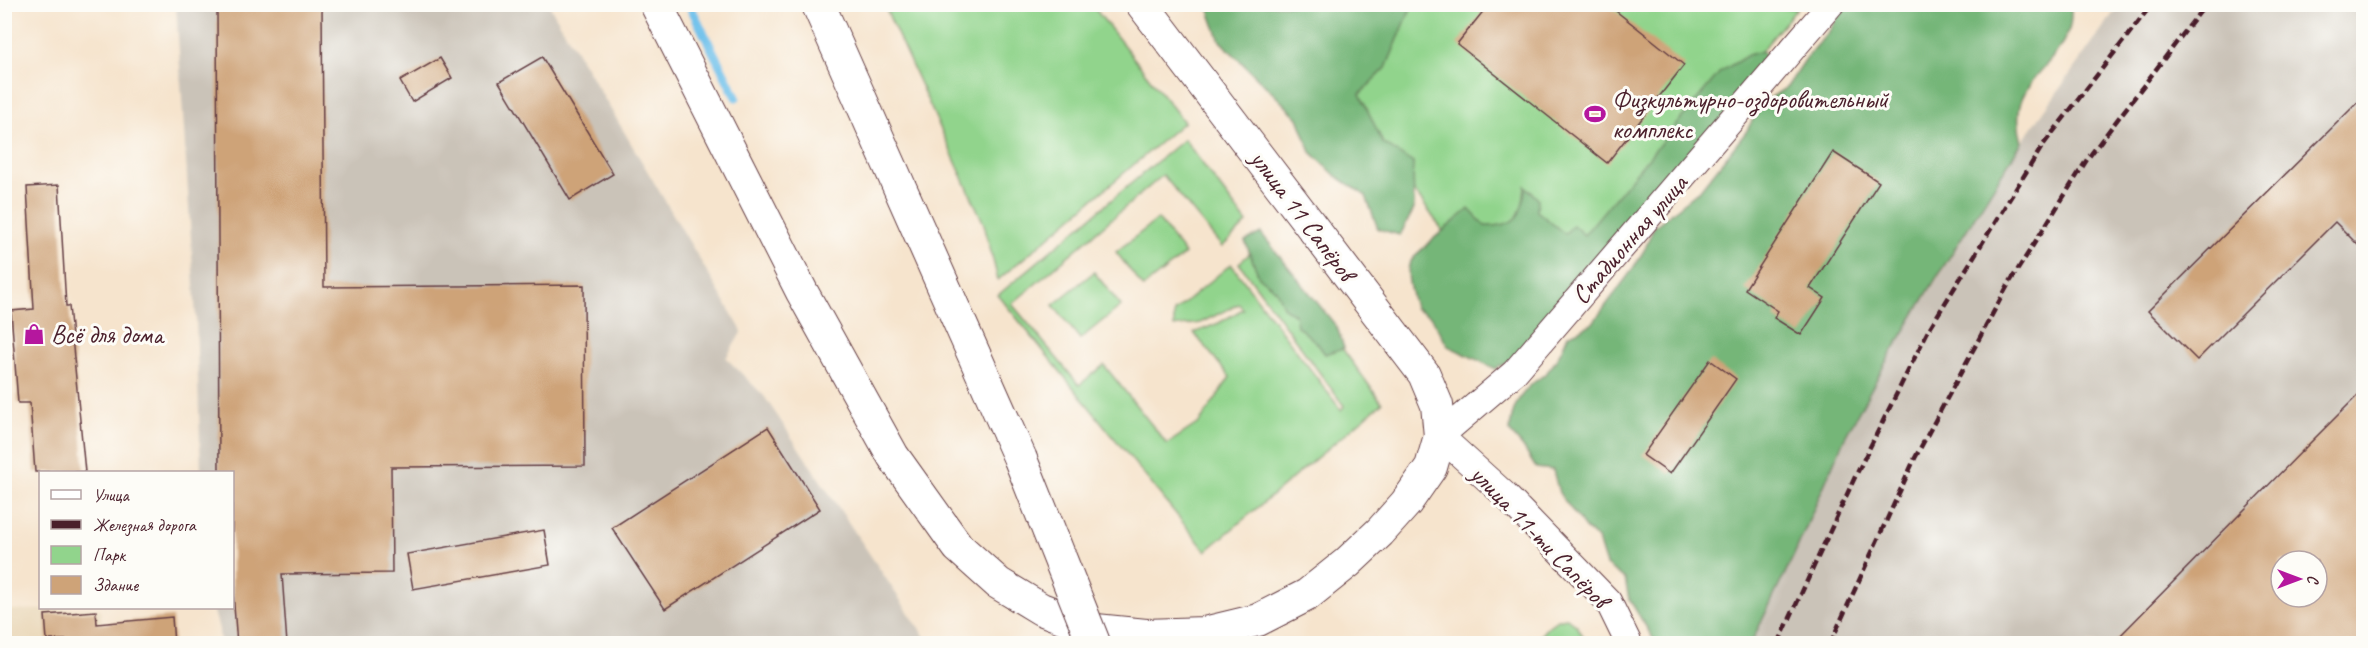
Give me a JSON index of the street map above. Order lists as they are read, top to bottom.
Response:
{
  "streets": {
    "street": ["улица 11 Сапёров", "Стадионная улица", "улица 11-ти Сапёров"]
  },
  "crossings": [
    ["улица 11 Сапёров", "Стадионная улица"],
    ["улица 11 Сапёров", "улица 11-ти Сапёров"],
    ["Стадионная улица", "улица 11-ти Сапёров"]
  ],
  "places": {
    "sports": ["Физкультурно-оздоровительный комплекс"],
    "shop": ["Всё для дома"]
  },
  "legend": [
    "Улица",
    "Железная дорога",
    "Парк",
    "Здание"
  ],
  "north": "right"
}
